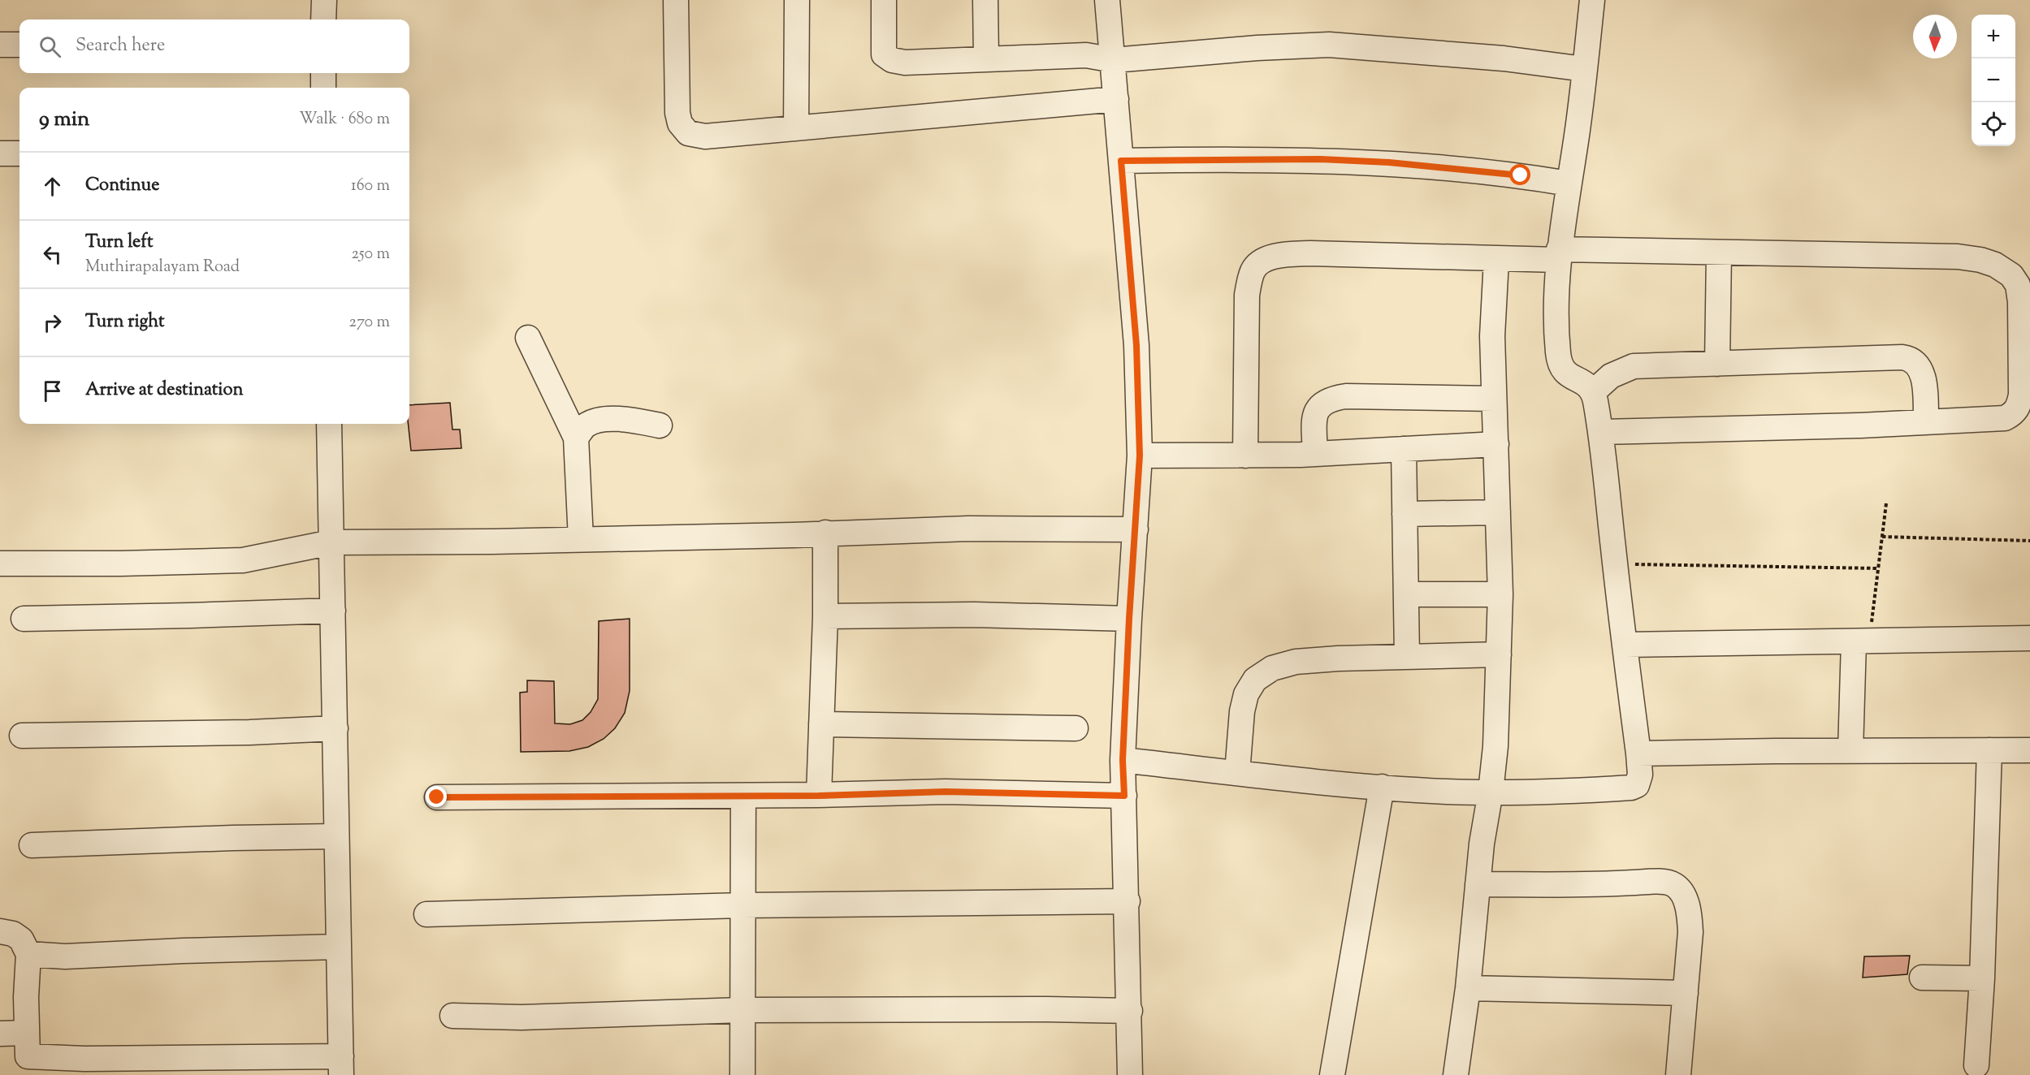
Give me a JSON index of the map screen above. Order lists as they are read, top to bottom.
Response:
{
  "north": "bottom",
  "page": {
    "map_buttons": ["+", "−"],
    "search": "Search here",
    "heading": ["9 min", "Walk · 680 m"],
    "list": [
      ["Continue", "160 m"],
      ["Turn left", "Muthirapalayam Road", "250 m"],
      ["Turn right", "270 m"],
      "Arrive at destination"
    ]
  }
}
